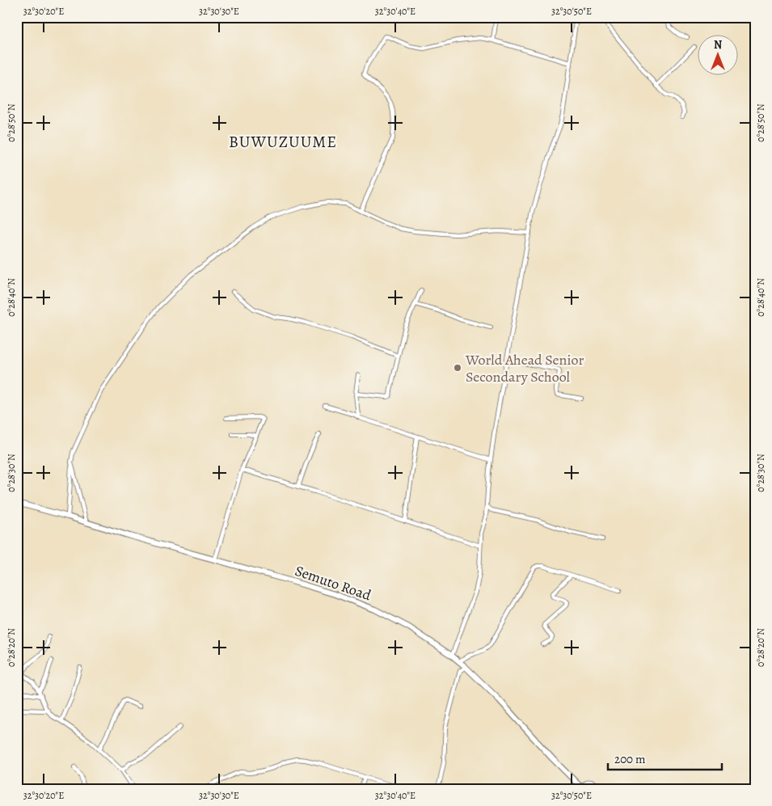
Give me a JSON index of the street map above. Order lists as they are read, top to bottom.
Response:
{
  "streets": {
    "main road": ["Semuto Road"]
  },
  "districts": ["BUWUZUUME"],
  "places": ["World Ahead Senior Secondary School"],
  "scale_bar": "200 m",
  "north": "top",
  "coordinates": [
    "32°30'20\"E",
    "32°30'30\"E",
    "32°30'40\"E",
    "32°30'50\"E",
    "0°28'50\"N",
    "0°28'40\"N",
    "0°28'30\"N",
    "0°28'20\"N"
  ]
}
